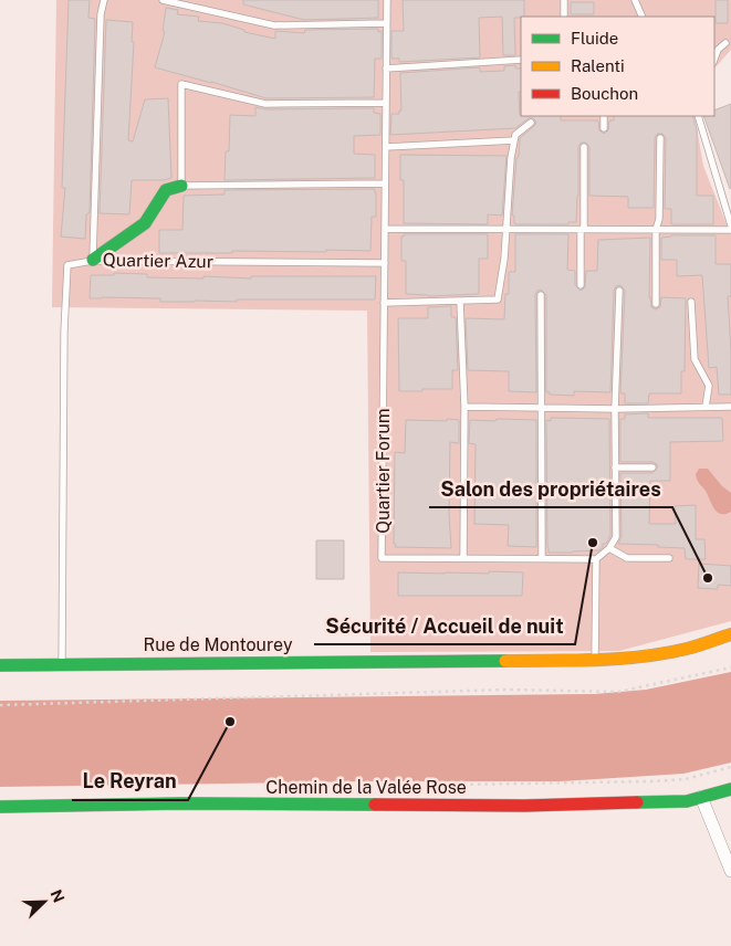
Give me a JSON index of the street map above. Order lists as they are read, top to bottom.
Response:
{
  "streets": {
    "street": ["Rue de Montourey", "Chemin de la Valée Rose"],
    "lane": ["Quartier Azur", "Quartier Forum"]
  },
  "crossings": [
    ["Quartier Azur", "Quartier Forum"]
  ],
  "places": ["Sécurité / Accueil de nuit", "Salon des propriétaires", "Le Reyran"],
  "legend": ["Fluide", "Ralenti", "Bouchon"],
  "north": "top right"
}
